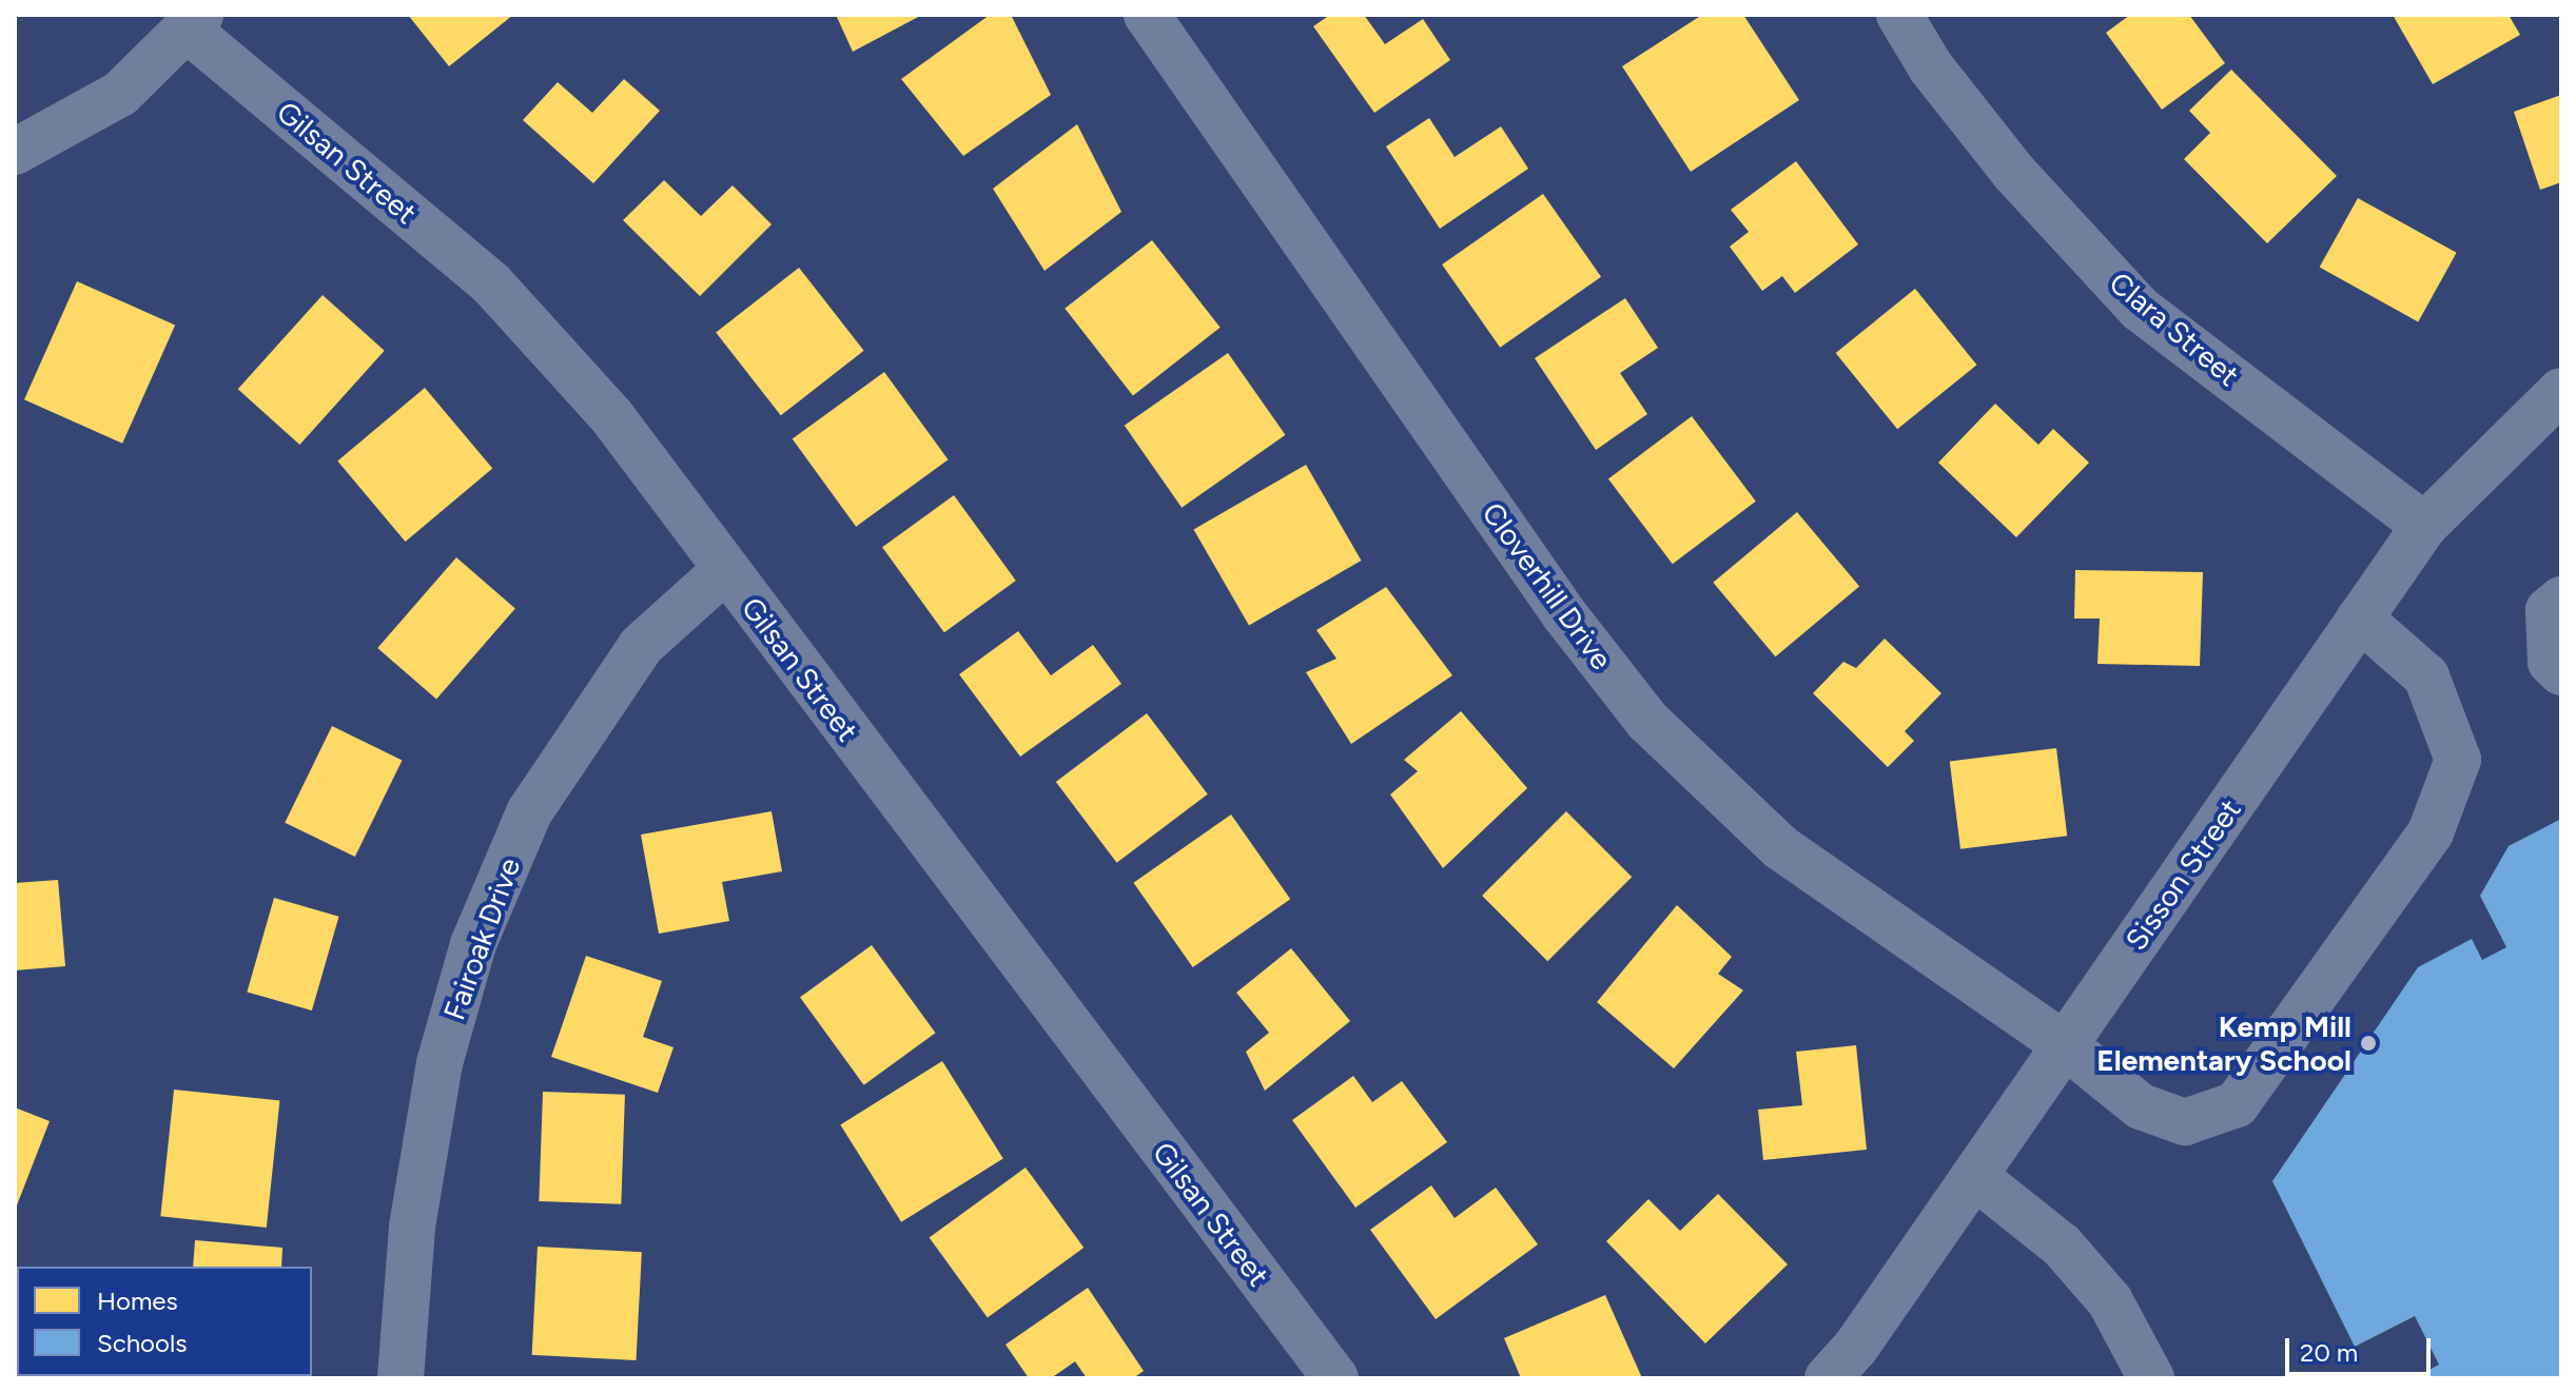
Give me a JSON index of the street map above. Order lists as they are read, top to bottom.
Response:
{
  "streets": {
    "street": [
      "Gilsan Street",
      "Clara Street",
      "Cloverhill Drive",
      "Sisson Street",
      "Fairoak Drive"
    ]
  },
  "crossings": [
    ["Gilsan Street", "Fairoak Drive"],
    ["Clara Street", "Sisson Street"],
    ["Cloverhill Drive", "Sisson Street"]
  ],
  "places": ["Kemp Mill Elementary School"],
  "legend": ["Homes", "Schools"],
  "scale_bar": "20 m"
}
